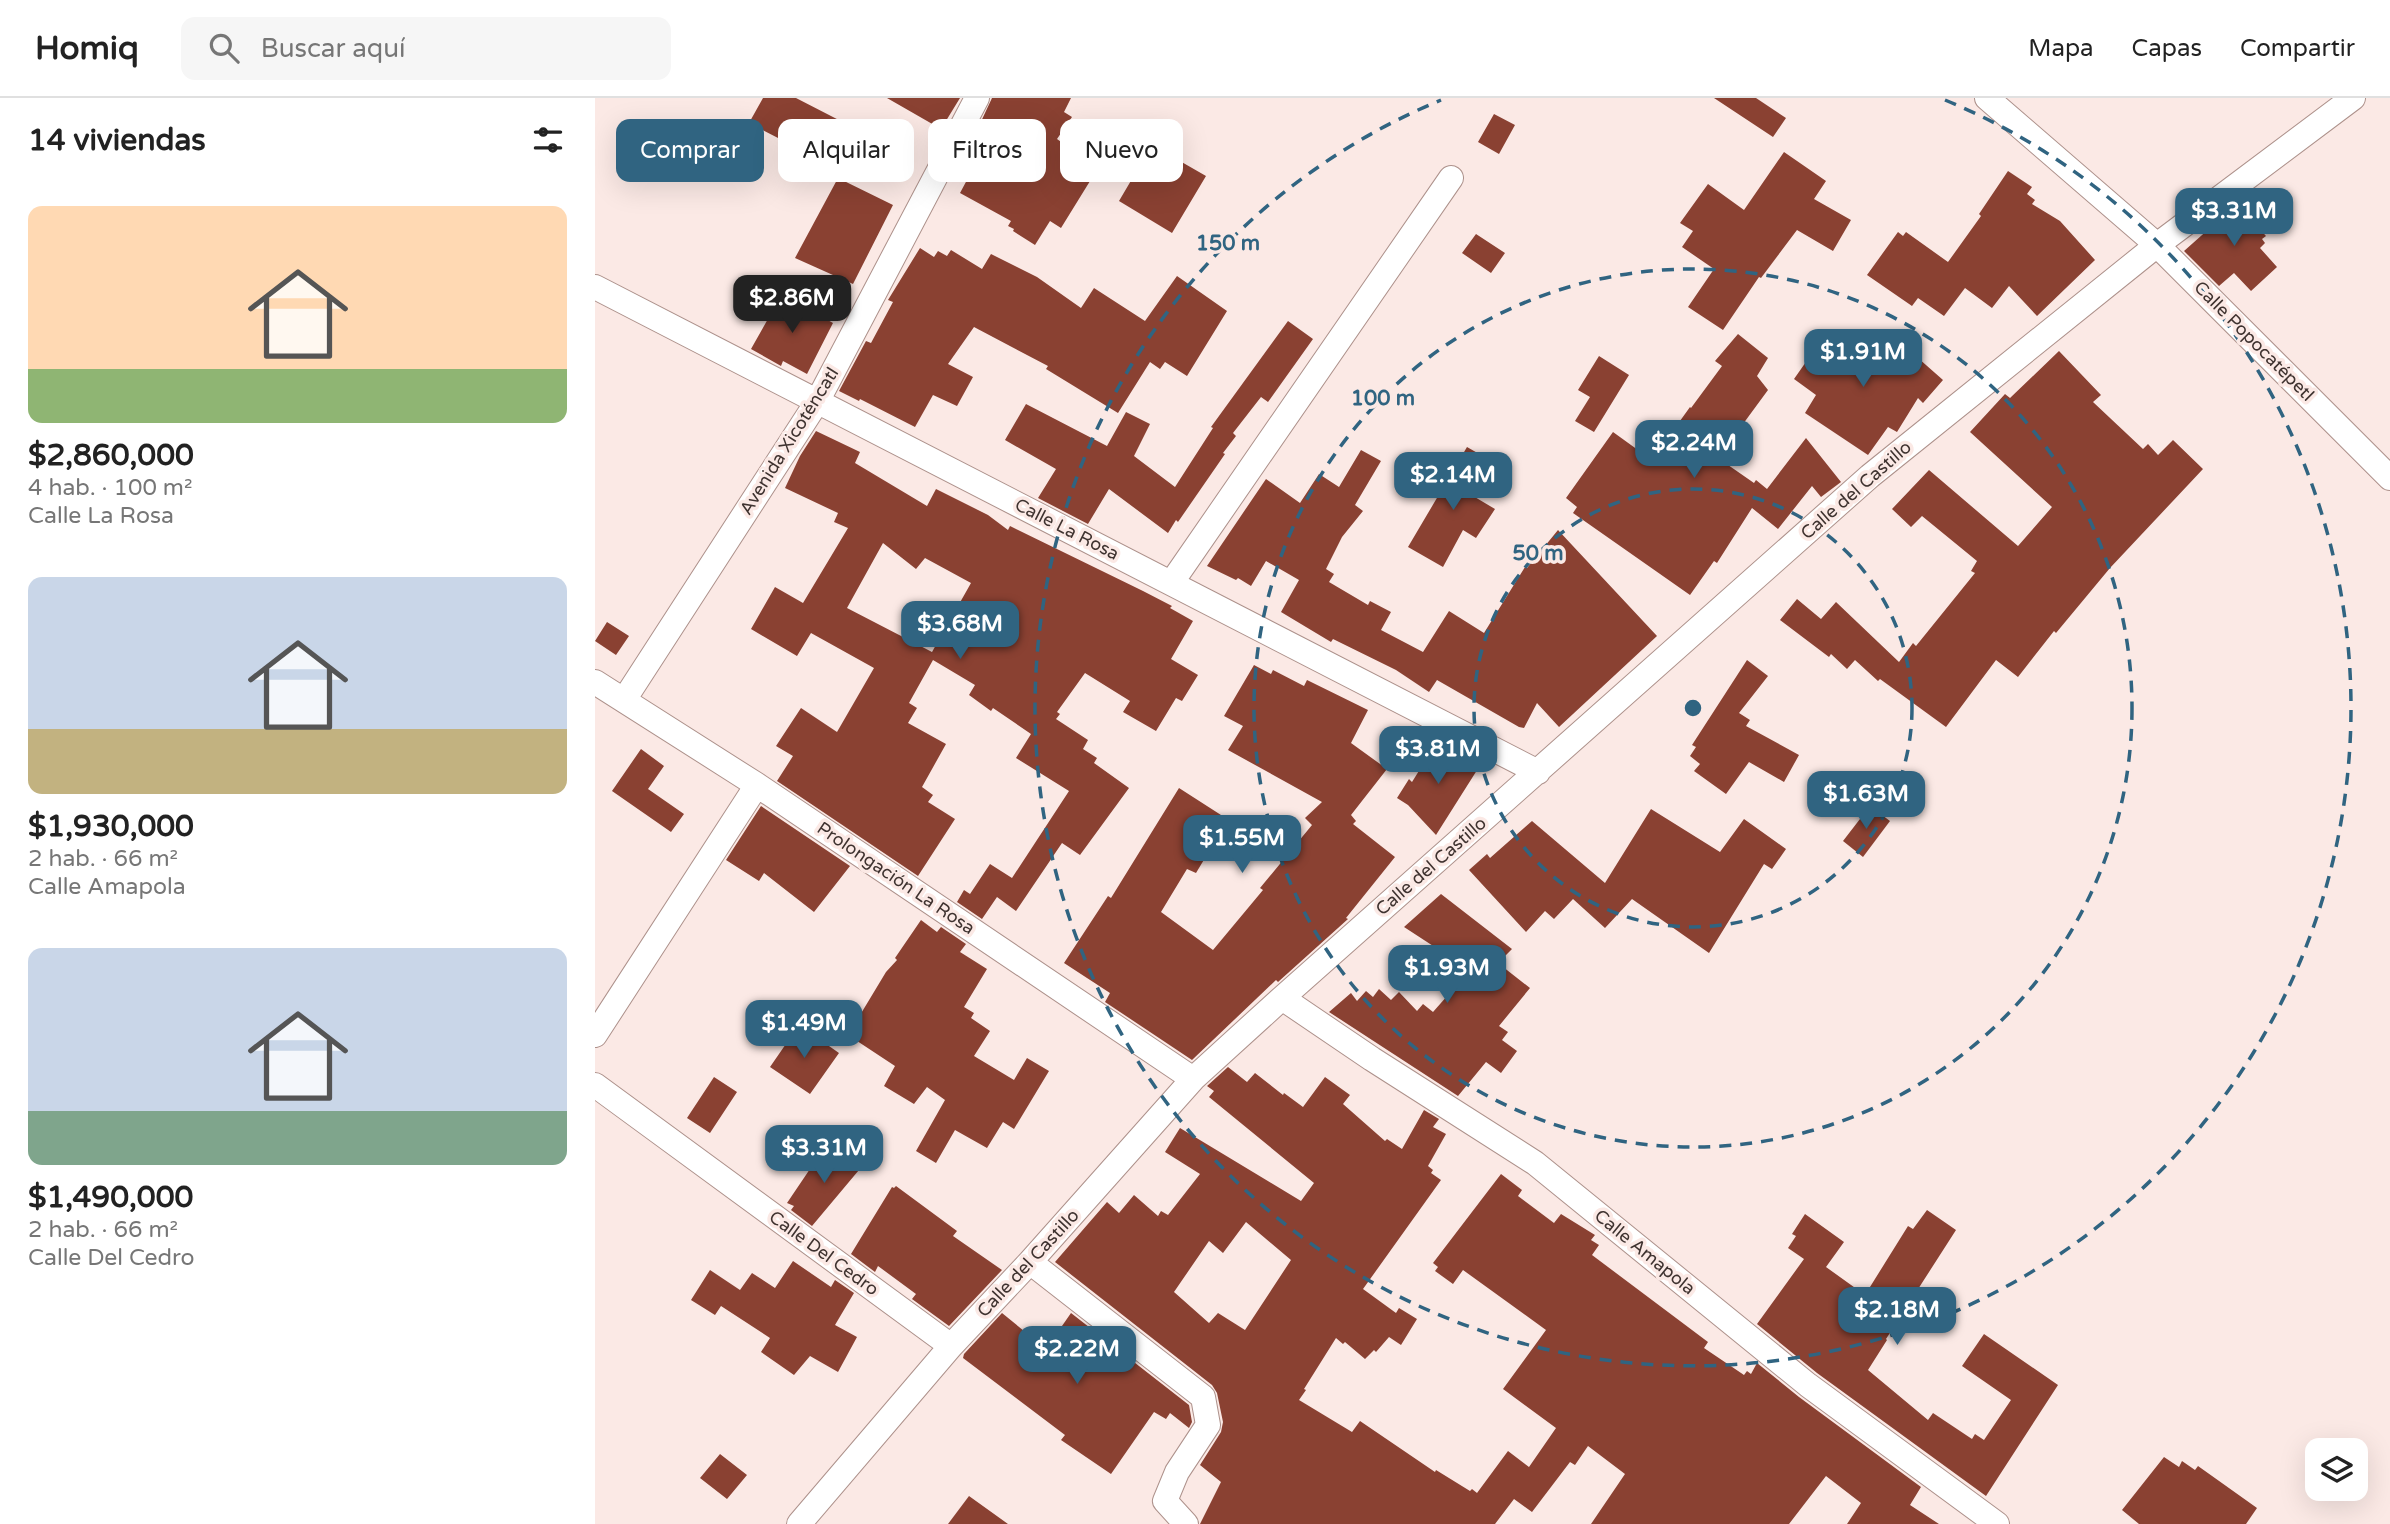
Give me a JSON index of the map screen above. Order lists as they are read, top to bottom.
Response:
{
  "streets": {
    "street": [
      "Calle Popocatépetl",
      "Avenida Xicoténcatl",
      "Calle del Castillo",
      "Calle La Rosa",
      "Prolongación La Rosa",
      "Calle Amapola",
      "Calle Del Cedro"
    ]
  },
  "crossings": [
    ["Calle Popocatépetl", "Calle del Castillo"],
    ["Avenida Xicoténcatl", "Calle La Rosa"],
    ["Avenida Xicoténcatl", "Prolongación La Rosa"],
    ["Calle del Castillo", "Calle La Rosa"],
    ["Calle del Castillo", "Prolongación La Rosa"],
    ["Calle del Castillo", "Calle Amapola"],
    ["Calle del Castillo", "Calle Del Cedro"]
  ],
  "page": {
    "header": "Homiq",
    "search": "Buscar aquí",
    "nav": ["Mapa", "Capas", "Compartir"],
    "heading": "14 viviendas",
    "chip": [
      "Comprar",
      "Alquilar",
      "Filtros",
      "Nuevo"
    ],
    "list": [
      {
        "name": "$2,860,000",
        "note": "4 hab. · 100 m² · Calle La Rosa"
      },
      {
        "name": "$1,930,000",
        "note": "2 hab. · 66 m² · Calle Amapola"
      },
      {
        "name": "$1,490,000",
        "note": "2 hab. · 66 m² · Calle Del Cedro"
      }
    ],
    "price": [
      "$3.31M",
      "$2.86M",
      "$1.91M",
      "$2.24M",
      "$2.14M",
      "$3.68M",
      "$3.81M",
      "$1.63M",
      "$1.55M",
      "$1.93M",
      "$1.49M",
      "$3.31M",
      "$2.18M",
      "$2.22M"
    ]
  },
  "rings": ["150 m", "100 m", "50 m"]
}
